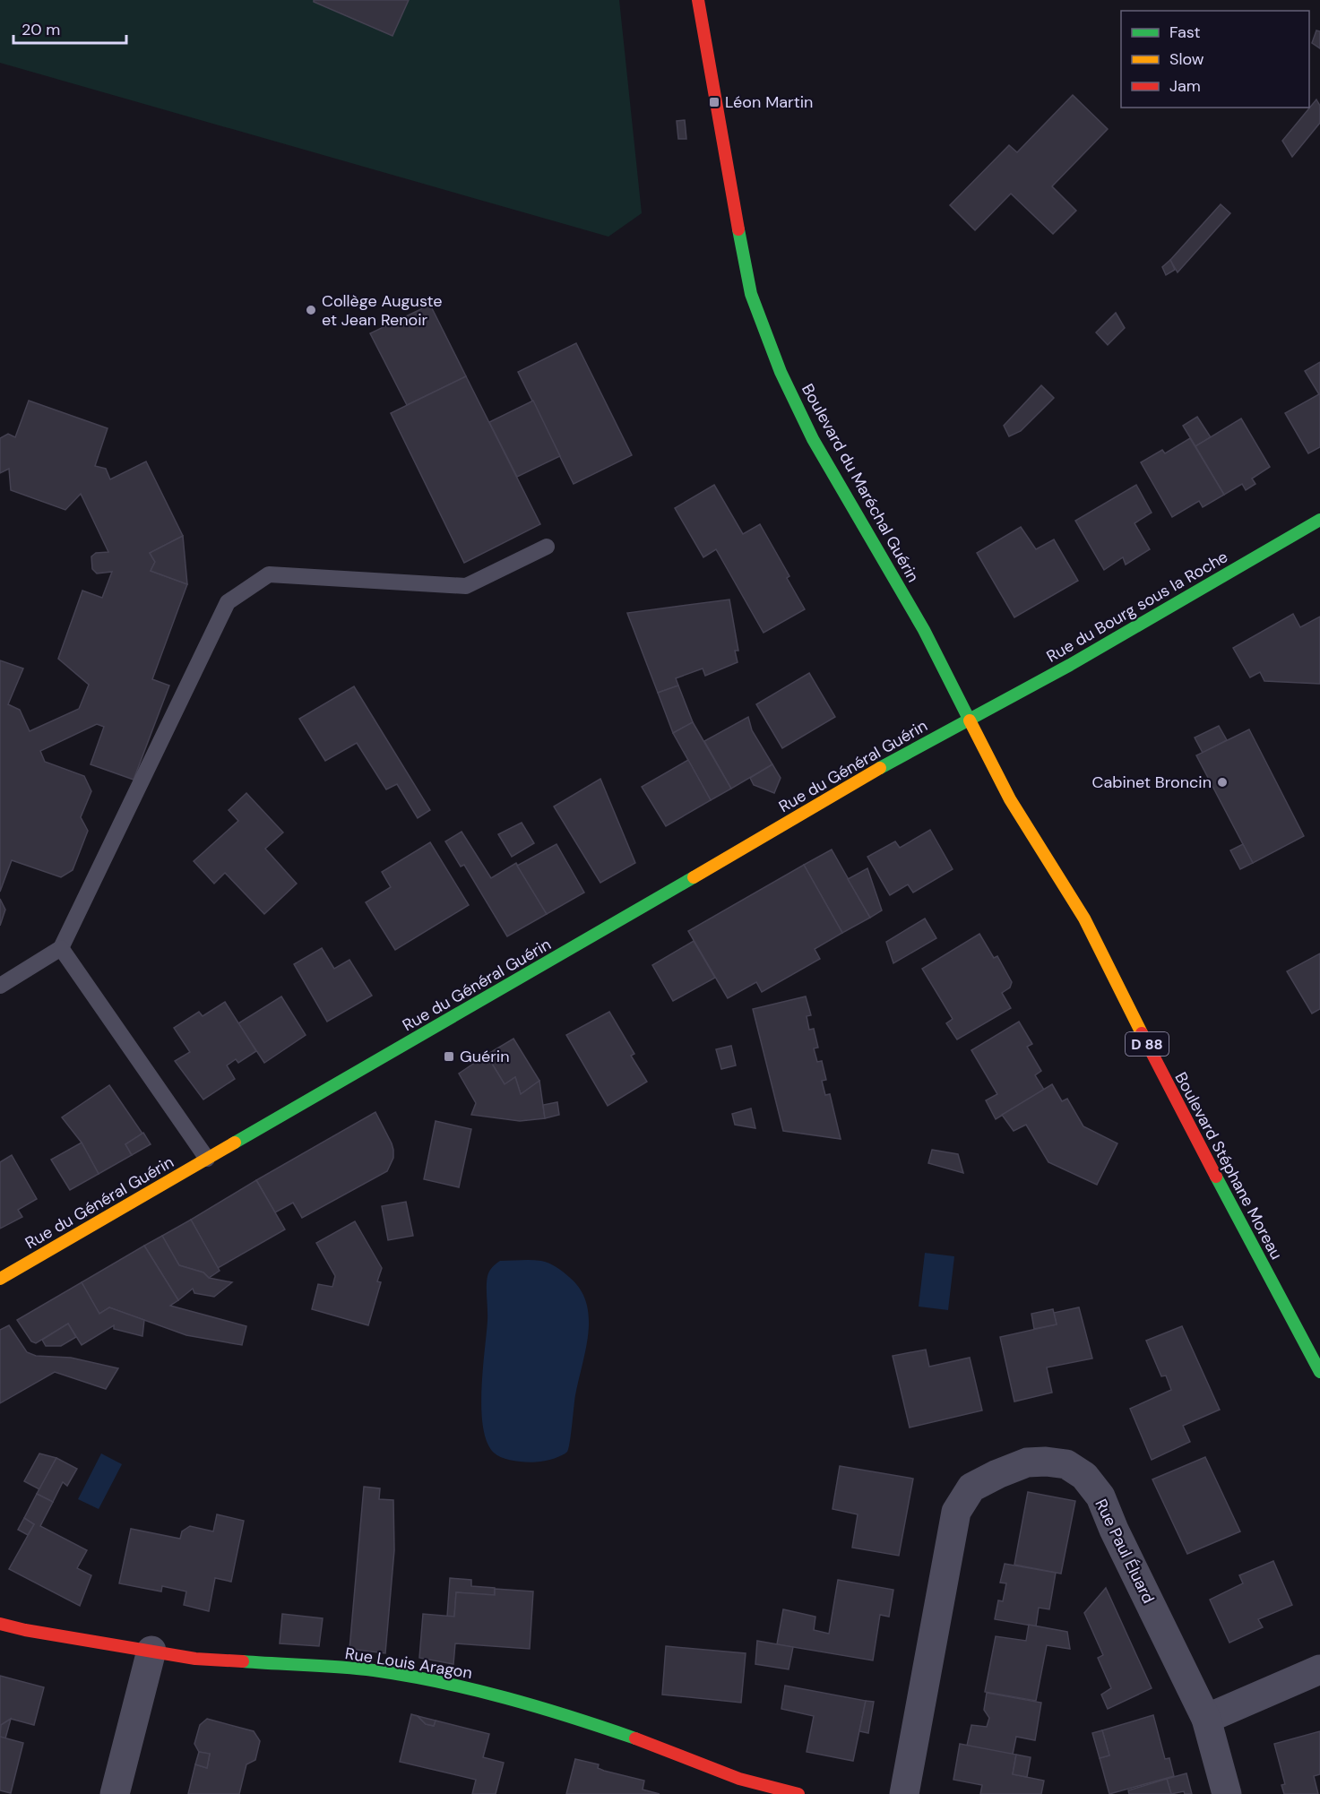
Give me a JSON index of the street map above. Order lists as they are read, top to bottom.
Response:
{
  "streets": {
    "main road": [
      "Boulevard du Maréchal Guérin",
      "Rue du Bourg sous la Roche",
      "Rue du Général Guérin",
      "D 88",
      "Boulevard Stéphane Moreau",
      "Rue Louis Aragon"
    ],
    "street": ["Rue Paul Éluard"]
  },
  "crossings": [
    ["Boulevard du Maréchal Guérin", "Rue du Bourg sous la Roche"],
    ["Boulevard du Maréchal Guérin", "Rue du Général Guérin"],
    ["Boulevard du Maréchal Guérin", "Boulevard Stéphane Moreau"],
    ["Rue du Bourg sous la Roche", "Rue du Général Guérin"],
    ["Rue du Bourg sous la Roche", "Boulevard Stéphane Moreau"],
    ["Rue du Général Guérin", "Boulevard Stéphane Moreau"]
  ],
  "places": {
    "transit": ["Léon Martin", "Guérin"],
    "other": ["Collège Auguste et Jean Renoir", "Cabinet Broncin"]
  },
  "legend": ["Fast", "Slow", "Jam"],
  "scale_bar": "20 m"
}
